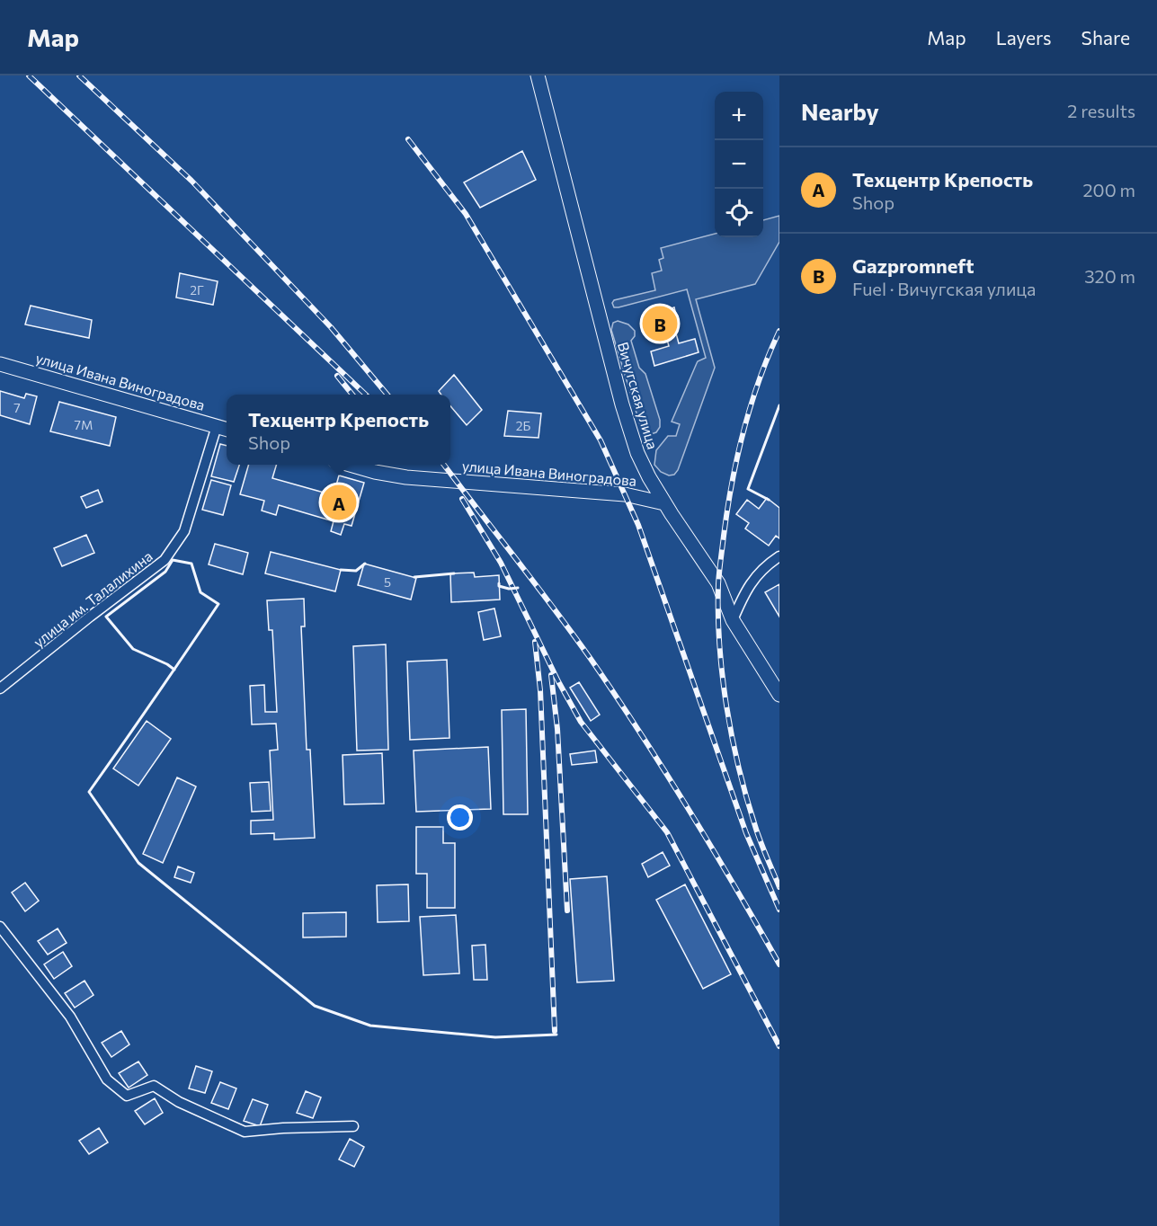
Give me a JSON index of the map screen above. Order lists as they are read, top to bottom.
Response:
{
  "streets": {
    "main road": ["улица Ивана Виноградова", "Вичугская улица"],
    "street": ["улица им. Талалихина"]
  },
  "crossings": [
    ["улица Ивана Виноградова", "Вичугская улица"],
    ["улица Ивана Виноградова", "улица им. Талалихина"]
  ],
  "house_numbers": [
    "2Г",
    "7",
    "7М",
    "2Б",
    "5"
  ],
  "page": {
    "header": "Map",
    "nav": ["Map", "Layers", "Share"],
    "heading": ["Nearby", "2 results"],
    "map_buttons": ["+", "−"],
    "list": [
      {
        "mark": "A",
        "name": "Техцентр Крепость",
        "note": "Shop",
        "value": "200 m"
      },
      {
        "mark": "B",
        "name": "Gazpromneft",
        "note": "Fuel · Вичугская улица",
        "value": "320 m"
      }
    ],
    "pins": ["B", "A"],
    "popup": ["Техцентр Крепость", "Shop"]
  }
}
